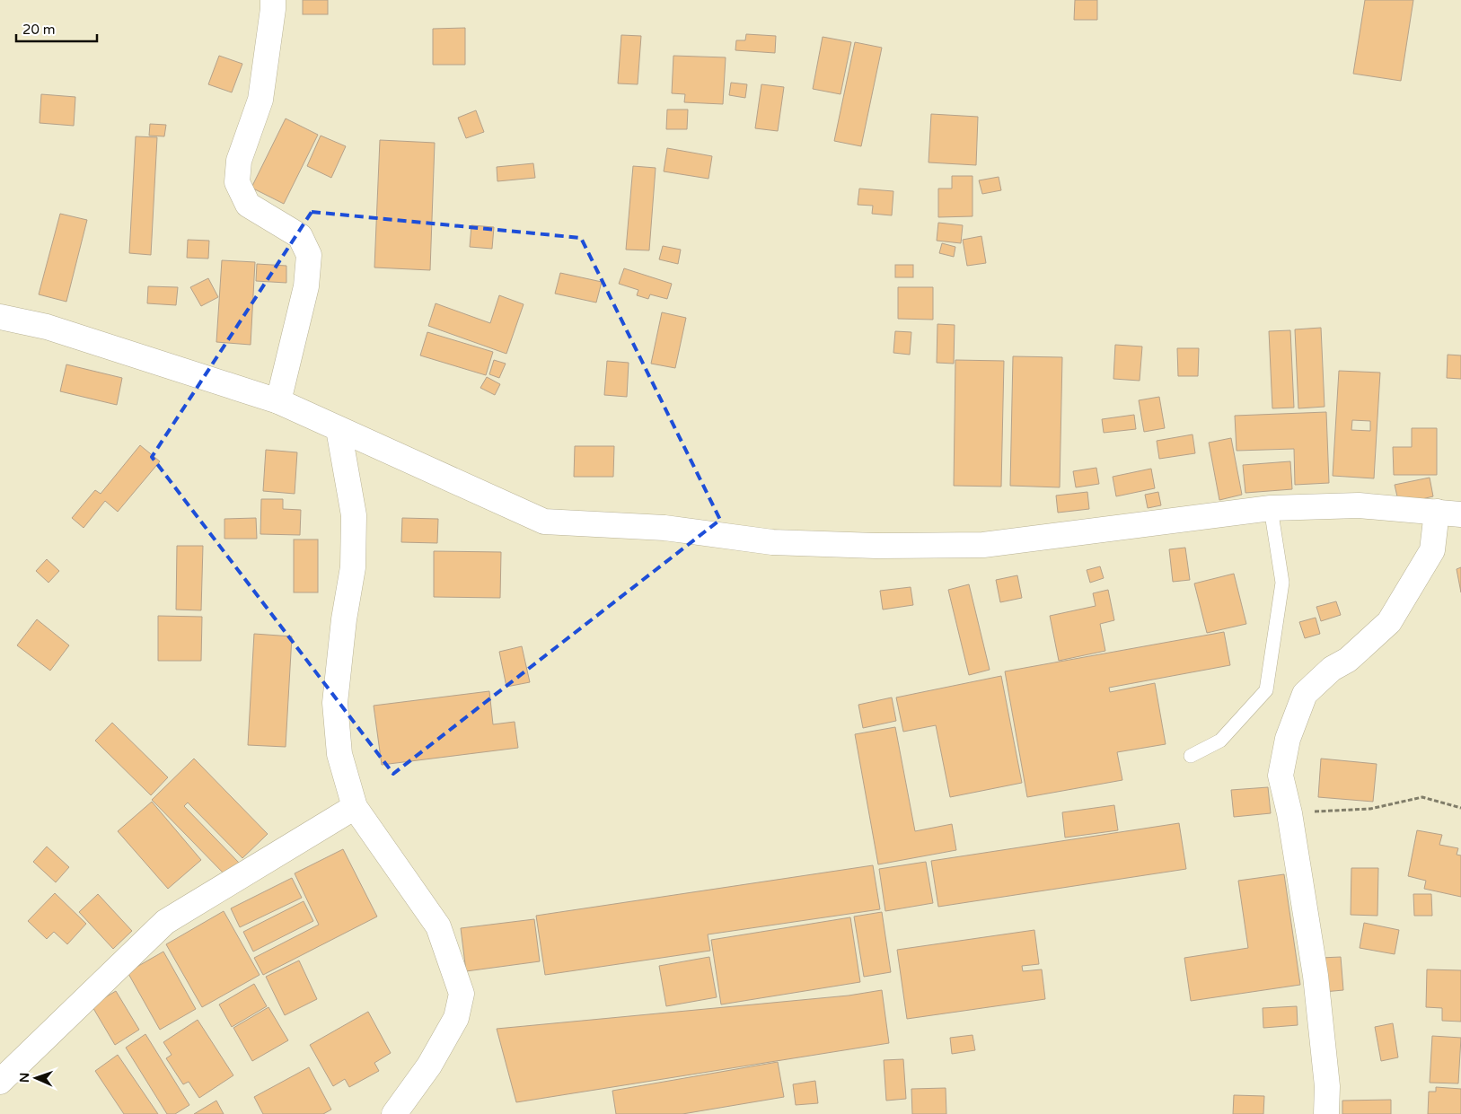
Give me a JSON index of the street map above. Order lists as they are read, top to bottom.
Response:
{
  "scale_bar": "20 m",
  "north": "left"
}
